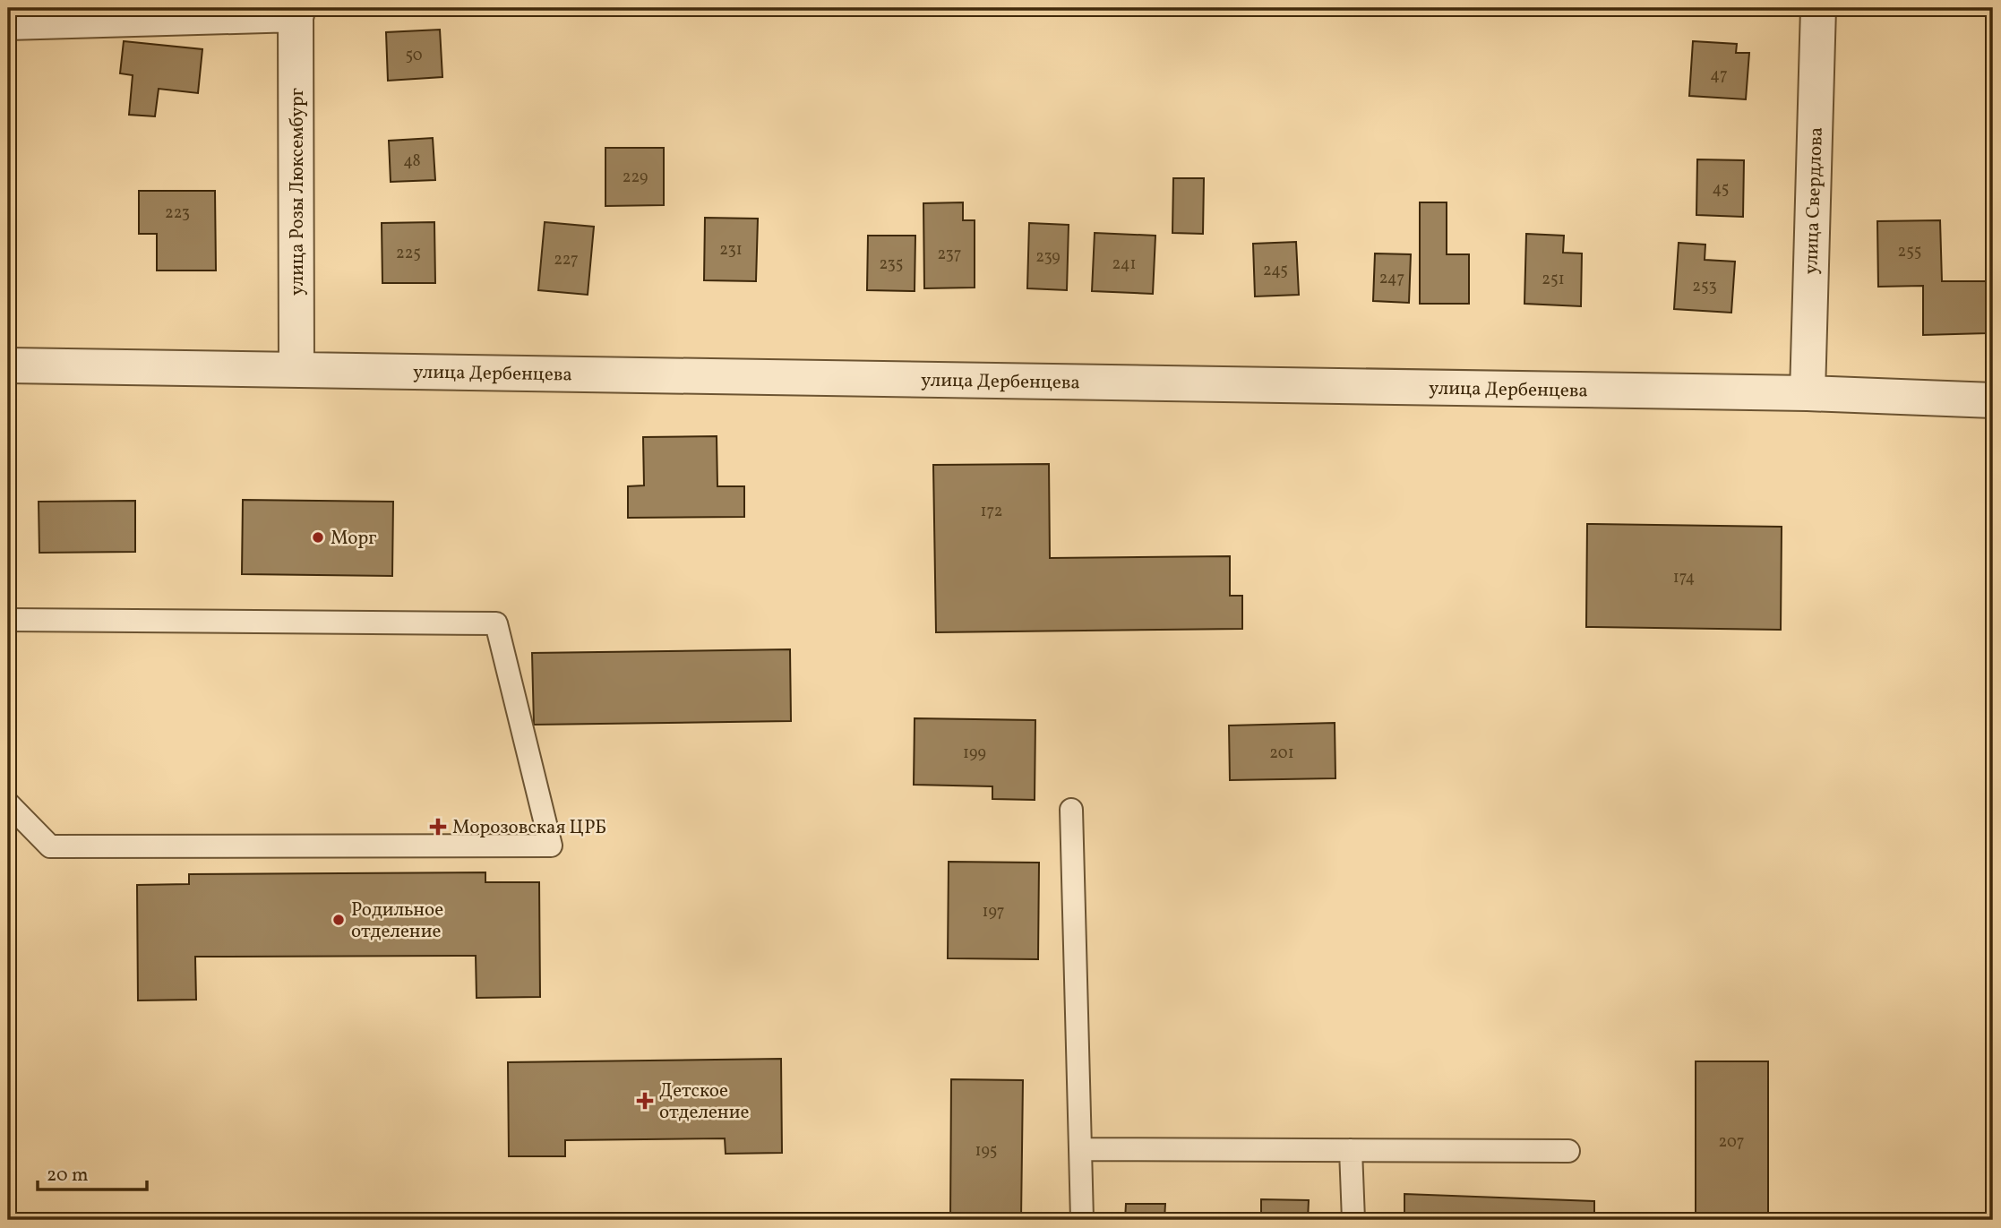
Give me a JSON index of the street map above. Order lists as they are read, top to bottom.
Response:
{
  "streets": {
    "street": ["улица Розы Люксембург", "улица Свердлова", "улица Дербенцева"]
  },
  "crossings": [
    ["улица Розы Люксембург", "улица Дербенцева"],
    ["улица Свердлова", "улица Дербенцева"]
  ],
  "places": {
    "other": ["Морг", "Родильное отделение"],
    "health": ["Морозовская ЦРБ", "Детское отделение"]
  },
  "house_numbers": [
    "50",
    "47",
    "48",
    "229",
    "45",
    "223",
    "231",
    "255",
    "225",
    "237",
    "239",
    "227",
    "235",
    "241",
    "245",
    "247",
    "251",
    "253",
    "172",
    "174",
    "199",
    "201",
    "197",
    "207",
    "195"
  ],
  "scale_bar": "20 m"
}
